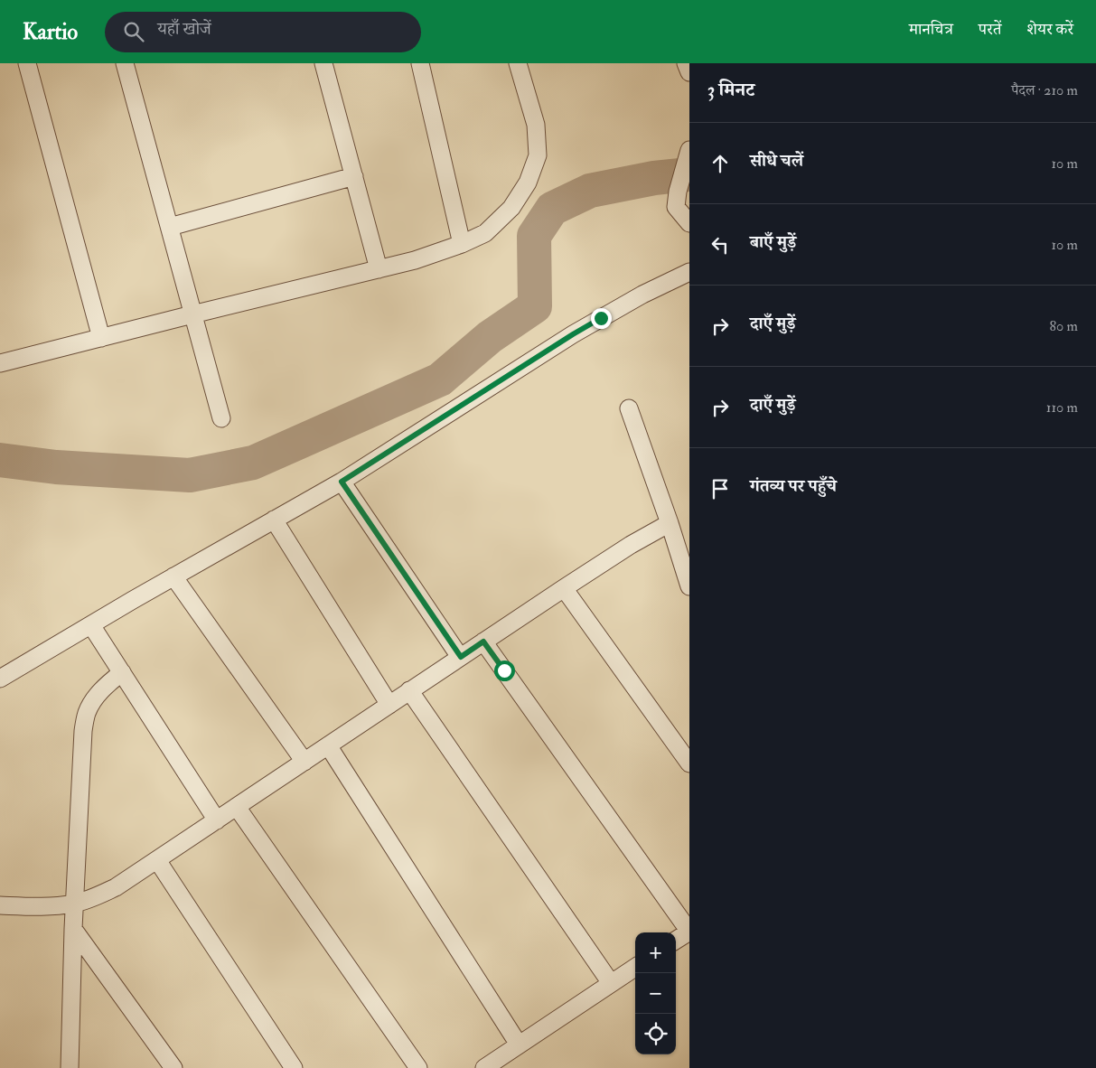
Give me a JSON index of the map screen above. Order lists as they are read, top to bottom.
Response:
{
  "page": {
    "header": "Kartio",
    "search": "यहाँ खोजें",
    "nav": ["मानचित्र", "परतें", "शेयर करें"],
    "heading": ["3 मिनट", "पैदल · 210 m"],
    "list": [
      ["सीधे चलें", "10 m"],
      ["बाएँ मुड़ें", "10 m"],
      ["दाएँ मुड़ें", "80 m"],
      ["दाएँ मुड़ें", "110 m"],
      "गंतव्य पर पहुँचे"
    ],
    "map_buttons": ["+", "−"]
  }
}
